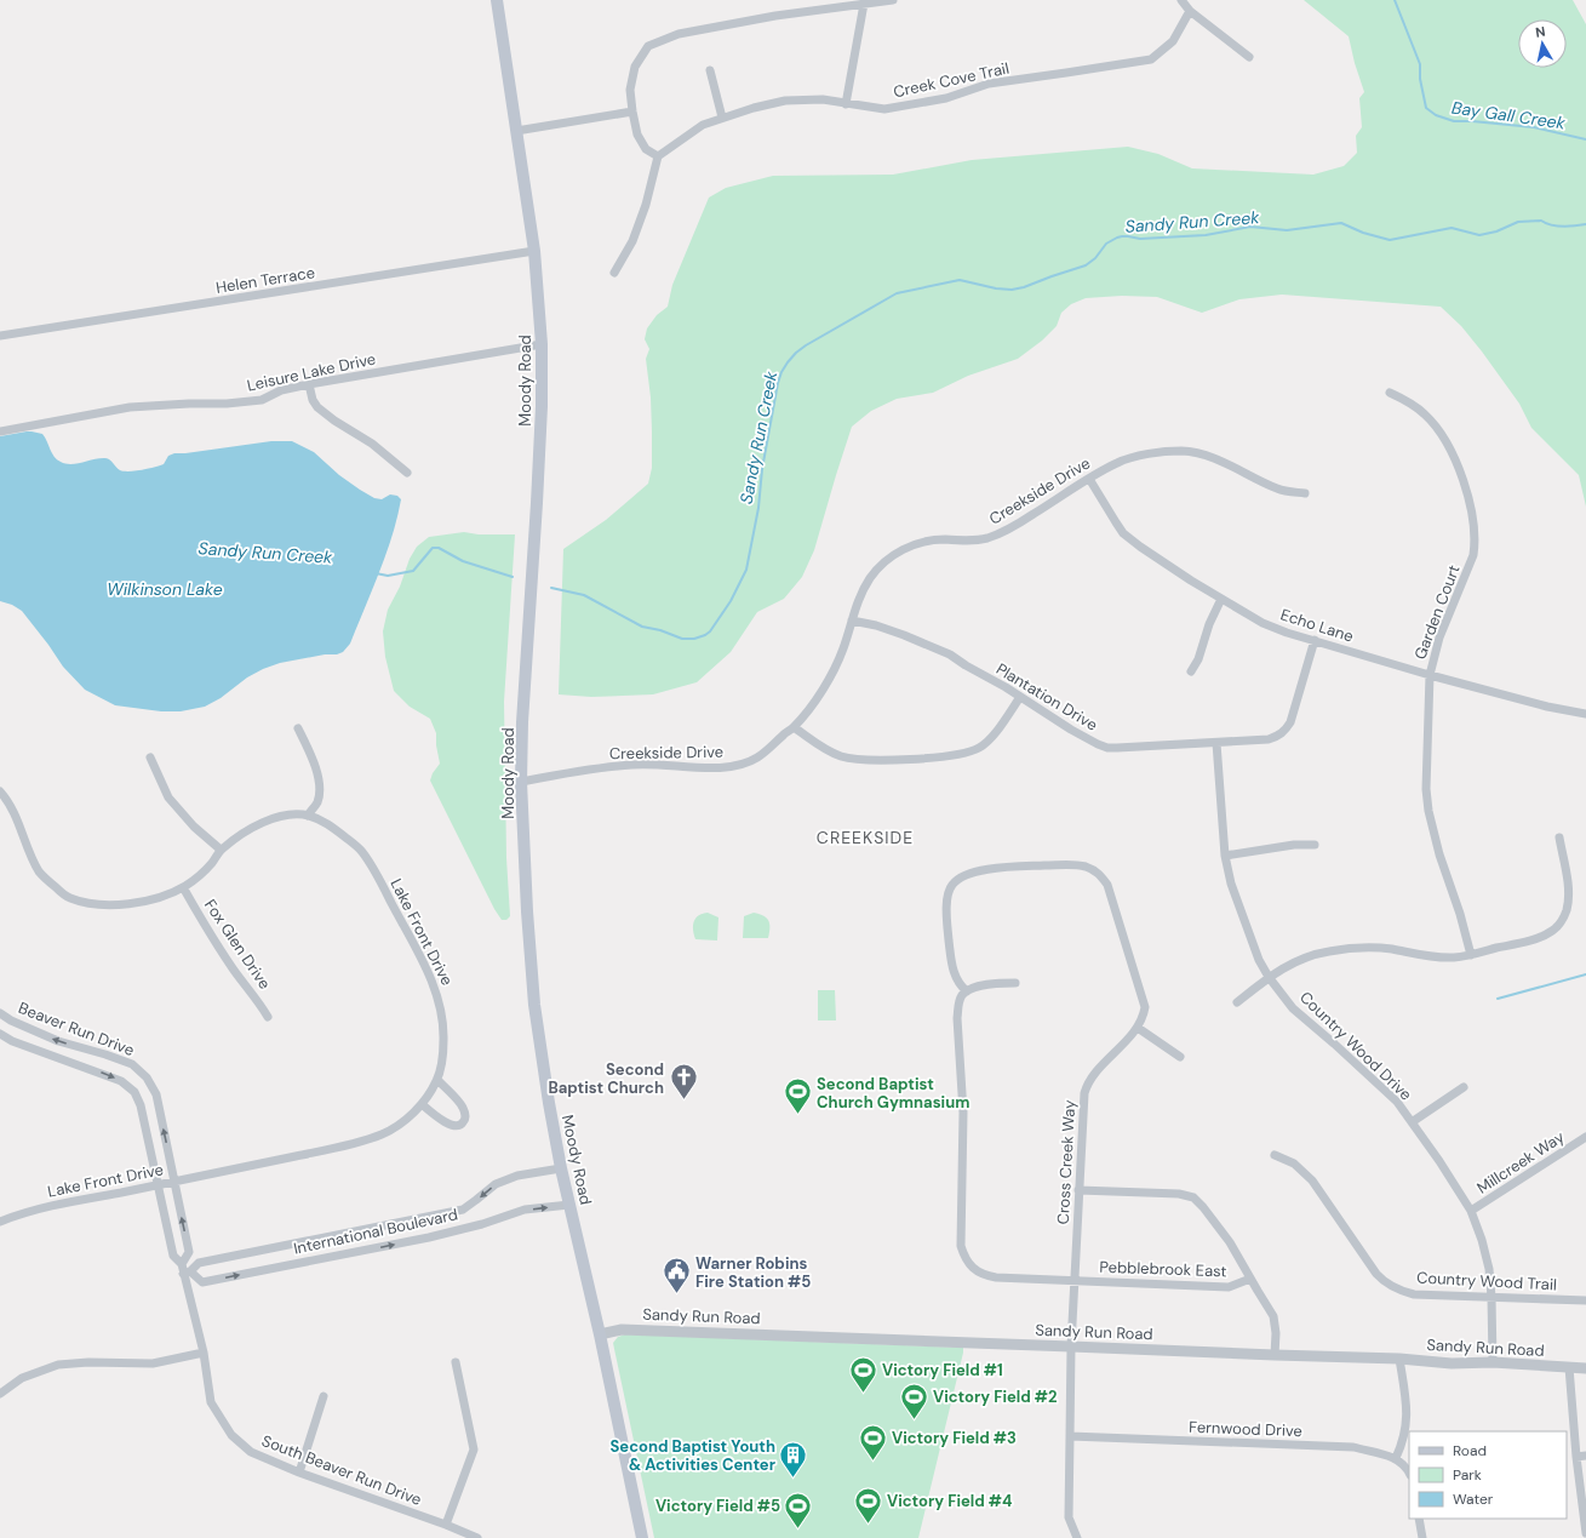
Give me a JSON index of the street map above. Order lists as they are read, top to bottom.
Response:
{
  "streets": {
    "main road": ["Moody Road"],
    "street": [
      "Creek Cove Trail",
      "Helen Terrace",
      "Leisure Lake Drive",
      "Creekside Drive",
      "Garden Court",
      "Echo Lane",
      "Plantation Drive",
      "Lake Front Drive",
      "Fox Glen Drive",
      "Beaver Run Drive",
      "Country Wood Drive",
      "Cross Creek Way",
      "Millcreek Way",
      "International Boulevard",
      "Pebblebrook East",
      "Country Wood Trail",
      "Sandy Run Road",
      "Fernwood Drive",
      "South Beaver Run Drive"
    ]
  },
  "crossings": [
    ["Helen Terrace", "Moody Road"],
    ["Leisure Lake Drive", "Moody Road"],
    ["Moody Road", "Creekside Drive"],
    ["Moody Road", "International Boulevard"],
    ["Moody Road", "Sandy Run Road"],
    ["Creekside Drive", "Echo Lane"],
    ["Creekside Drive", "Plantation Drive"],
    ["Garden Court", "Echo Lane"],
    ["Echo Lane", "Plantation Drive"],
    ["Plantation Drive", "Country Wood Drive"],
    ["Lake Front Drive", "Fox Glen Drive"],
    ["Lake Front Drive", "Beaver Run Drive"],
    ["Lake Front Drive", "South Beaver Run Drive"],
    ["Beaver Run Drive", "South Beaver Run Drive"],
    ["Country Wood Drive", "Millcreek Way"],
    ["Country Wood Drive", "Country Wood Trail"],
    ["Country Wood Drive", "Sandy Run Road"],
    ["Cross Creek Way", "Pebblebrook East"],
    ["Cross Creek Way", "Sandy Run Road"],
    ["Cross Creek Way", "Fernwood Drive"],
    ["International Boulevard", "South Beaver Run Drive"],
    ["Pebblebrook East", "Sandy Run Road"]
  ],
  "districts": ["CREEKSIDE"],
  "water": ["Bay Gall Creek", "Sandy Run Creek", "Wilkinson Lake"],
  "places": {
    "church": ["Second Baptist Church"],
    "sports": [
      "Second Baptist Church Gymnasium",
      "Victory Field #1",
      "Victory Field #2",
      "Victory Field #3",
      "Victory Field #4",
      "Victory Field #5"
    ],
    "public building": ["Warner Robins Fire Station #5"],
    "building": ["Second Baptist Youth & Activities Center"]
  },
  "legend": ["Road", "Park", "Water"],
  "north": "top"
}
